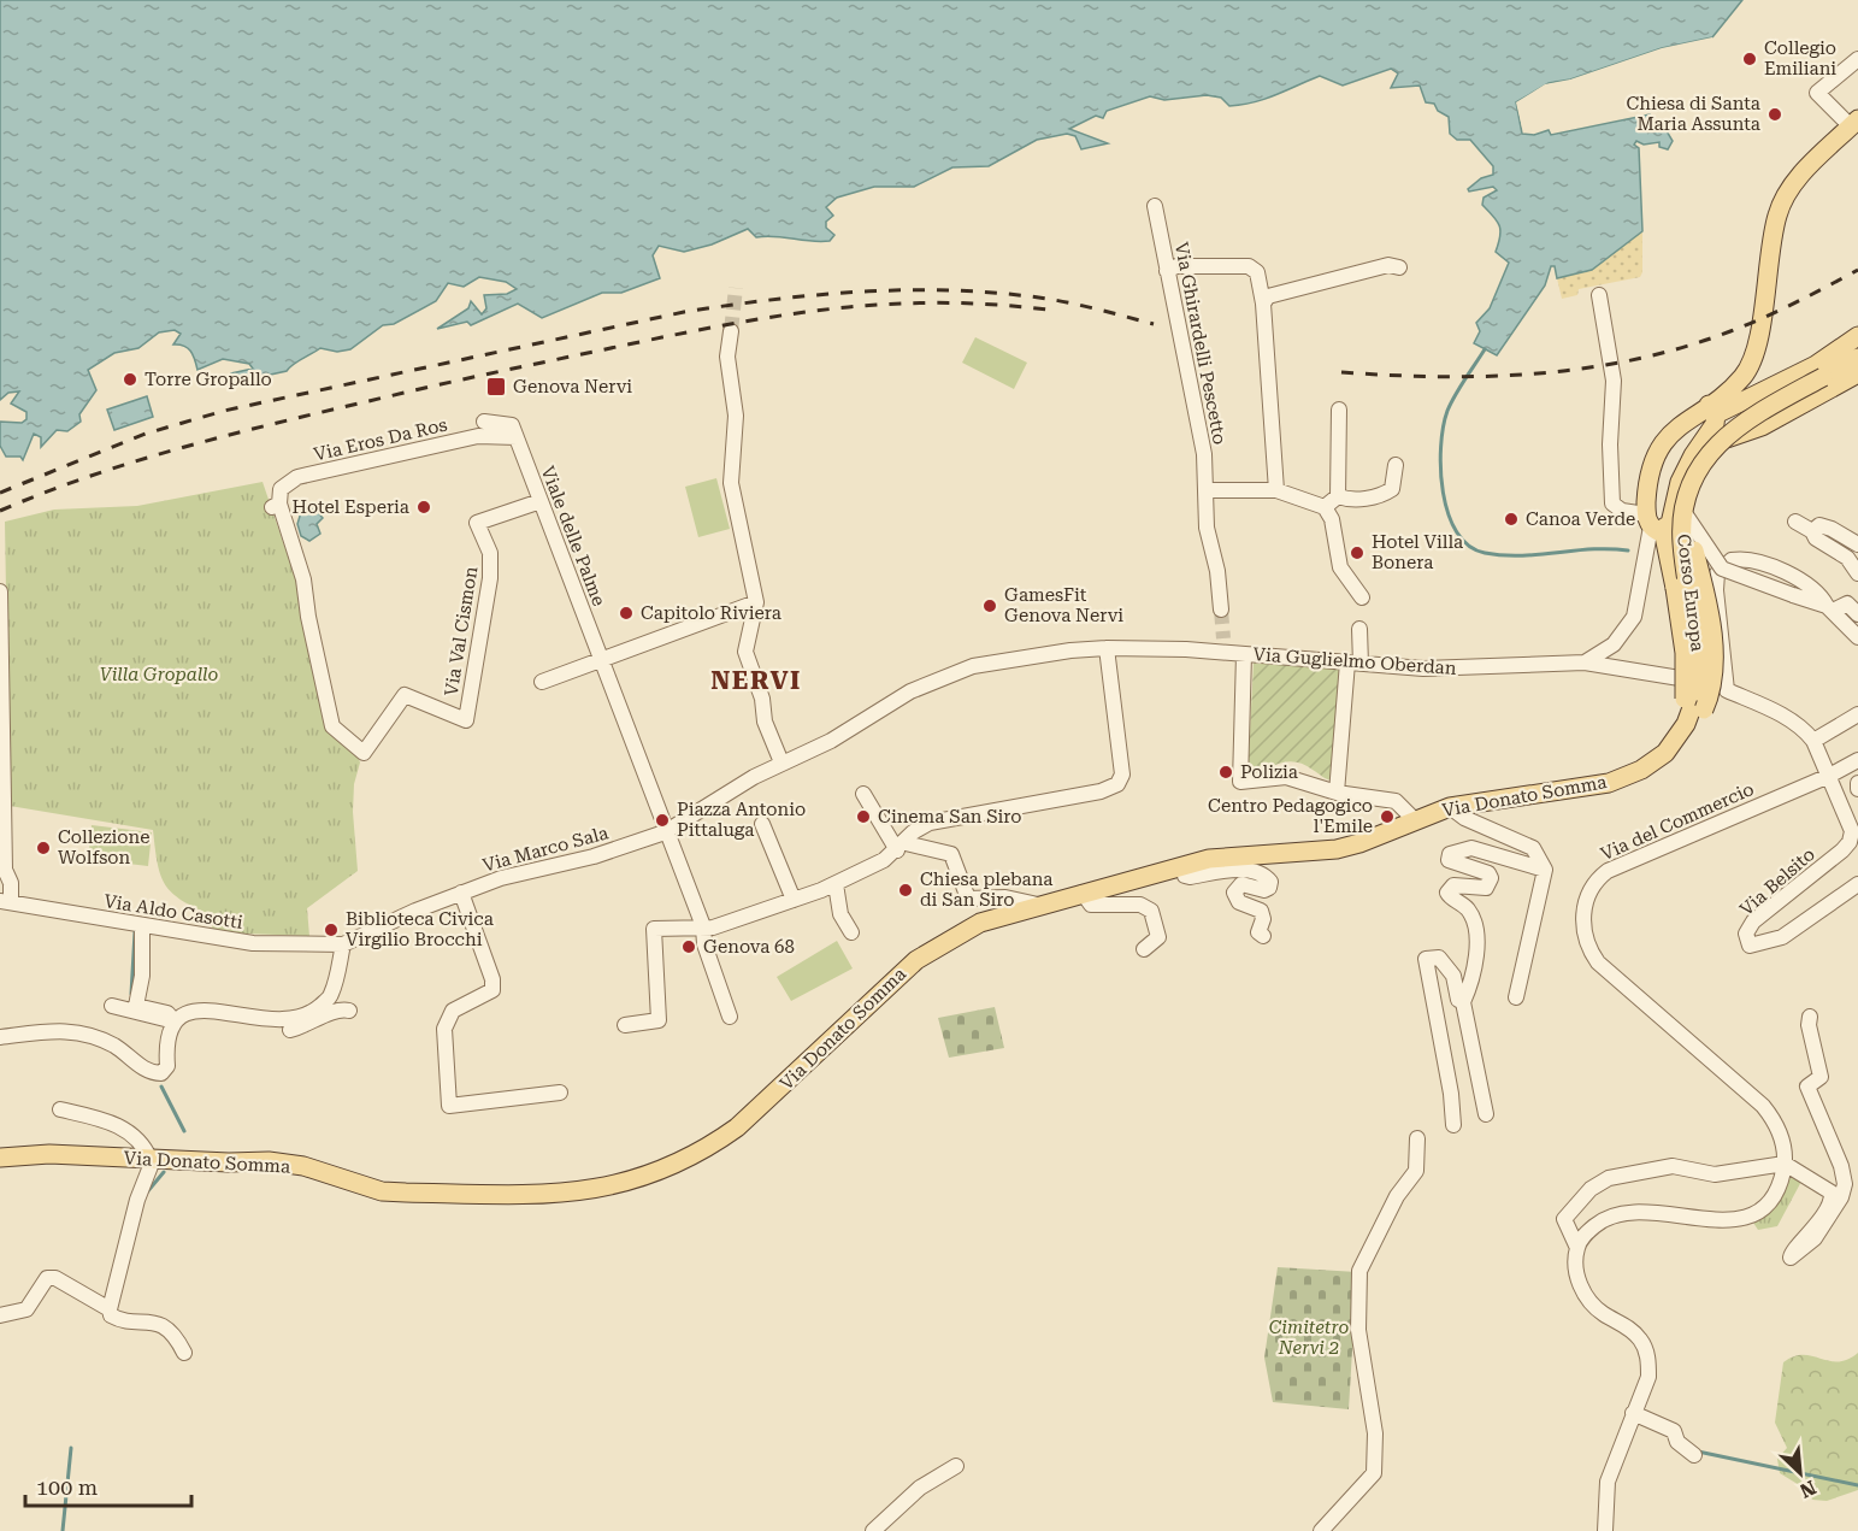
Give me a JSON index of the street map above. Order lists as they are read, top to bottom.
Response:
{
  "streets": {
    "main road": ["Corso Europa", "Via Donato Somma"],
    "street": [
      "Via Ghirardelli Pescetto",
      "Via Eros Da Ros",
      "Viale delle Palme",
      "Via Val Cismon",
      "Via Guglielmo Oberdan",
      "Via del Commercio",
      "Via Marco Sala",
      "Via Belsito",
      "Via Aldo Casotti"
    ]
  },
  "crossings": [
    ["Via Eros Da Ros", "Viale delle Palme"],
    ["Via Eros Da Ros", "Via Val Cismon"],
    ["Viale delle Palme", "Via Val Cismon"],
    ["Viale delle Palme", "Via Guglielmo Oberdan"],
    ["Viale delle Palme", "Via Marco Sala"],
    ["Corso Europa", "Via Donato Somma"],
    ["Via Guglielmo Oberdan", "Via Marco Sala"],
    ["Via del Commercio", "Via Belsito"],
    ["Via Marco Sala", "Via Aldo Casotti"]
  ],
  "districts": ["NERVI"],
  "parks": ["Villa Gropallo", "Cimitetro Nervi 2"],
  "places": {
    "other": [
      "Collegio Emiliani",
      "Chiesa di Santa Maria Assunta",
      "Torre Gropallo",
      "Hotel Esperia",
      "Canoa Verde",
      "Hotel Villa Bonera",
      "GamesFit Genova Nervi",
      "Capitolo Riviera",
      "Polizia",
      "Cinema San Siro",
      "Centro Pedagogico l'Emile",
      "Piazza Antonio Pittaluga",
      "Collezione Wolfson",
      "Chiesa plebana di San Siro",
      "Biblioteca Civica Virgilio Brocchi",
      "Genova 68"
    ],
    "transit": ["Genova Nervi"]
  },
  "scale_bar": "100 m",
  "north": "bottom right"
}
